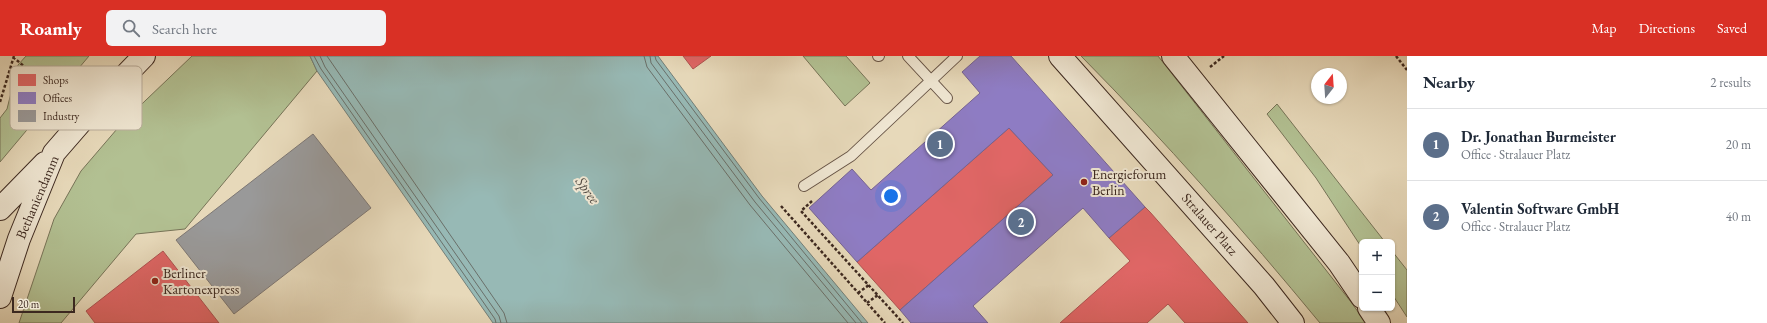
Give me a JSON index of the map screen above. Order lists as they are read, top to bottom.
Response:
{
  "streets": {
    "main road": ["Bethaniendamm", "Stralauer Platz"]
  },
  "water": ["Spree"],
  "places": ["Energieforum Berlin", "Berliner Kartonexpress"],
  "legend": ["Shops", "Offices", "Industry"],
  "scale_bar": "20 m",
  "north": "top",
  "page": {
    "header": "Roamly",
    "search": "Search here",
    "nav": ["Map", "Directions", "Saved"],
    "heading": ["Nearby", "2 results"],
    "list": [
      {
        "mark": "1",
        "name": "Dr. Jonathan Burmeister",
        "note": "Office · Stralauer Platz",
        "value": "20 m"
      },
      {
        "mark": "2",
        "name": "Valentin Software GmbH",
        "note": "Office · Stralauer Platz",
        "value": "40 m"
      }
    ],
    "pins": ["1", "2"],
    "map_buttons": ["+", "−"],
    "scale": "20 m"
  }
}
